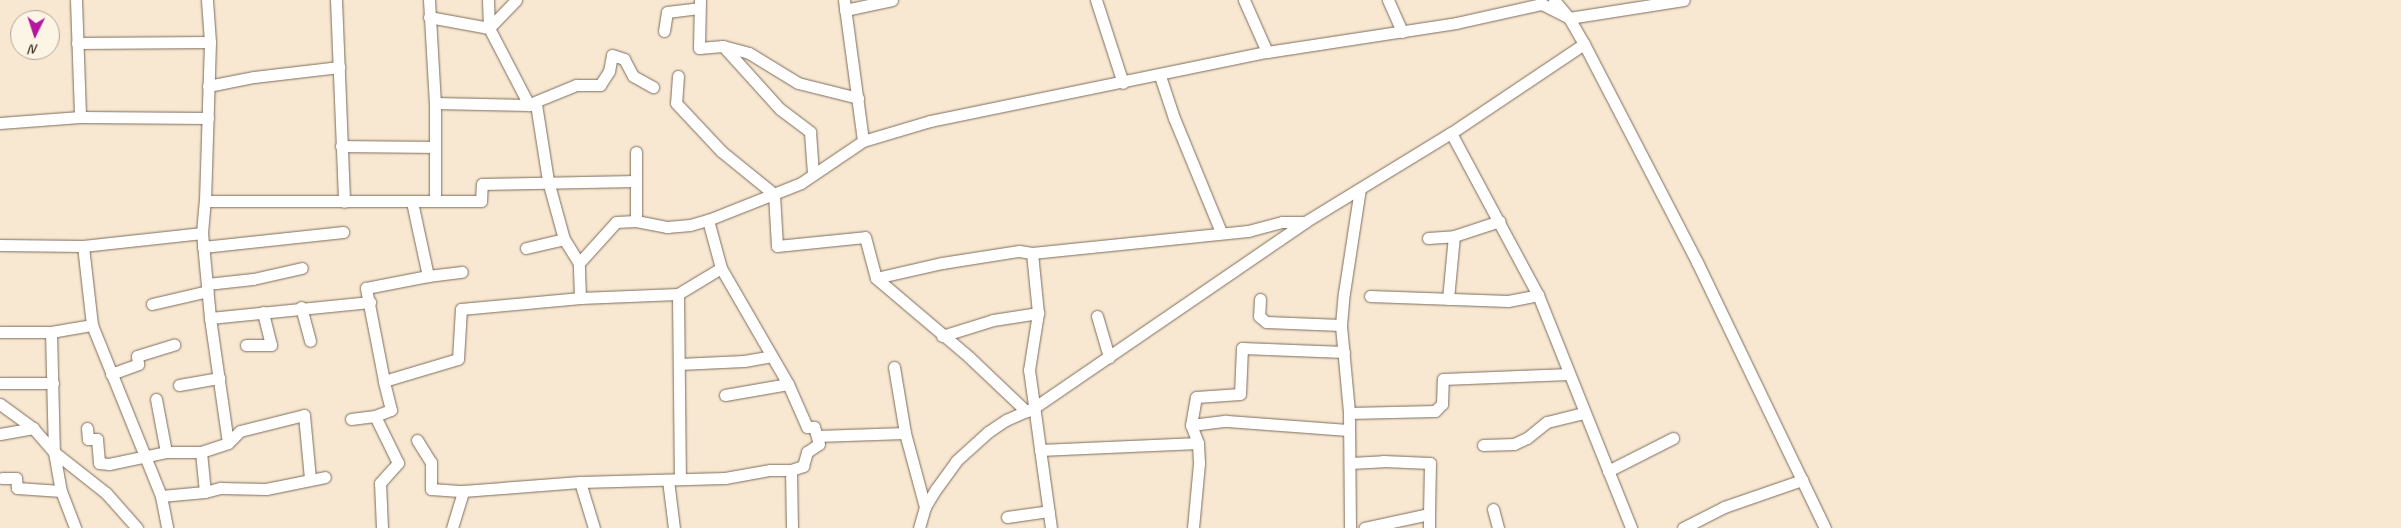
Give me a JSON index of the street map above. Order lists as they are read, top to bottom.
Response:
{
  "north": "bottom"
}
